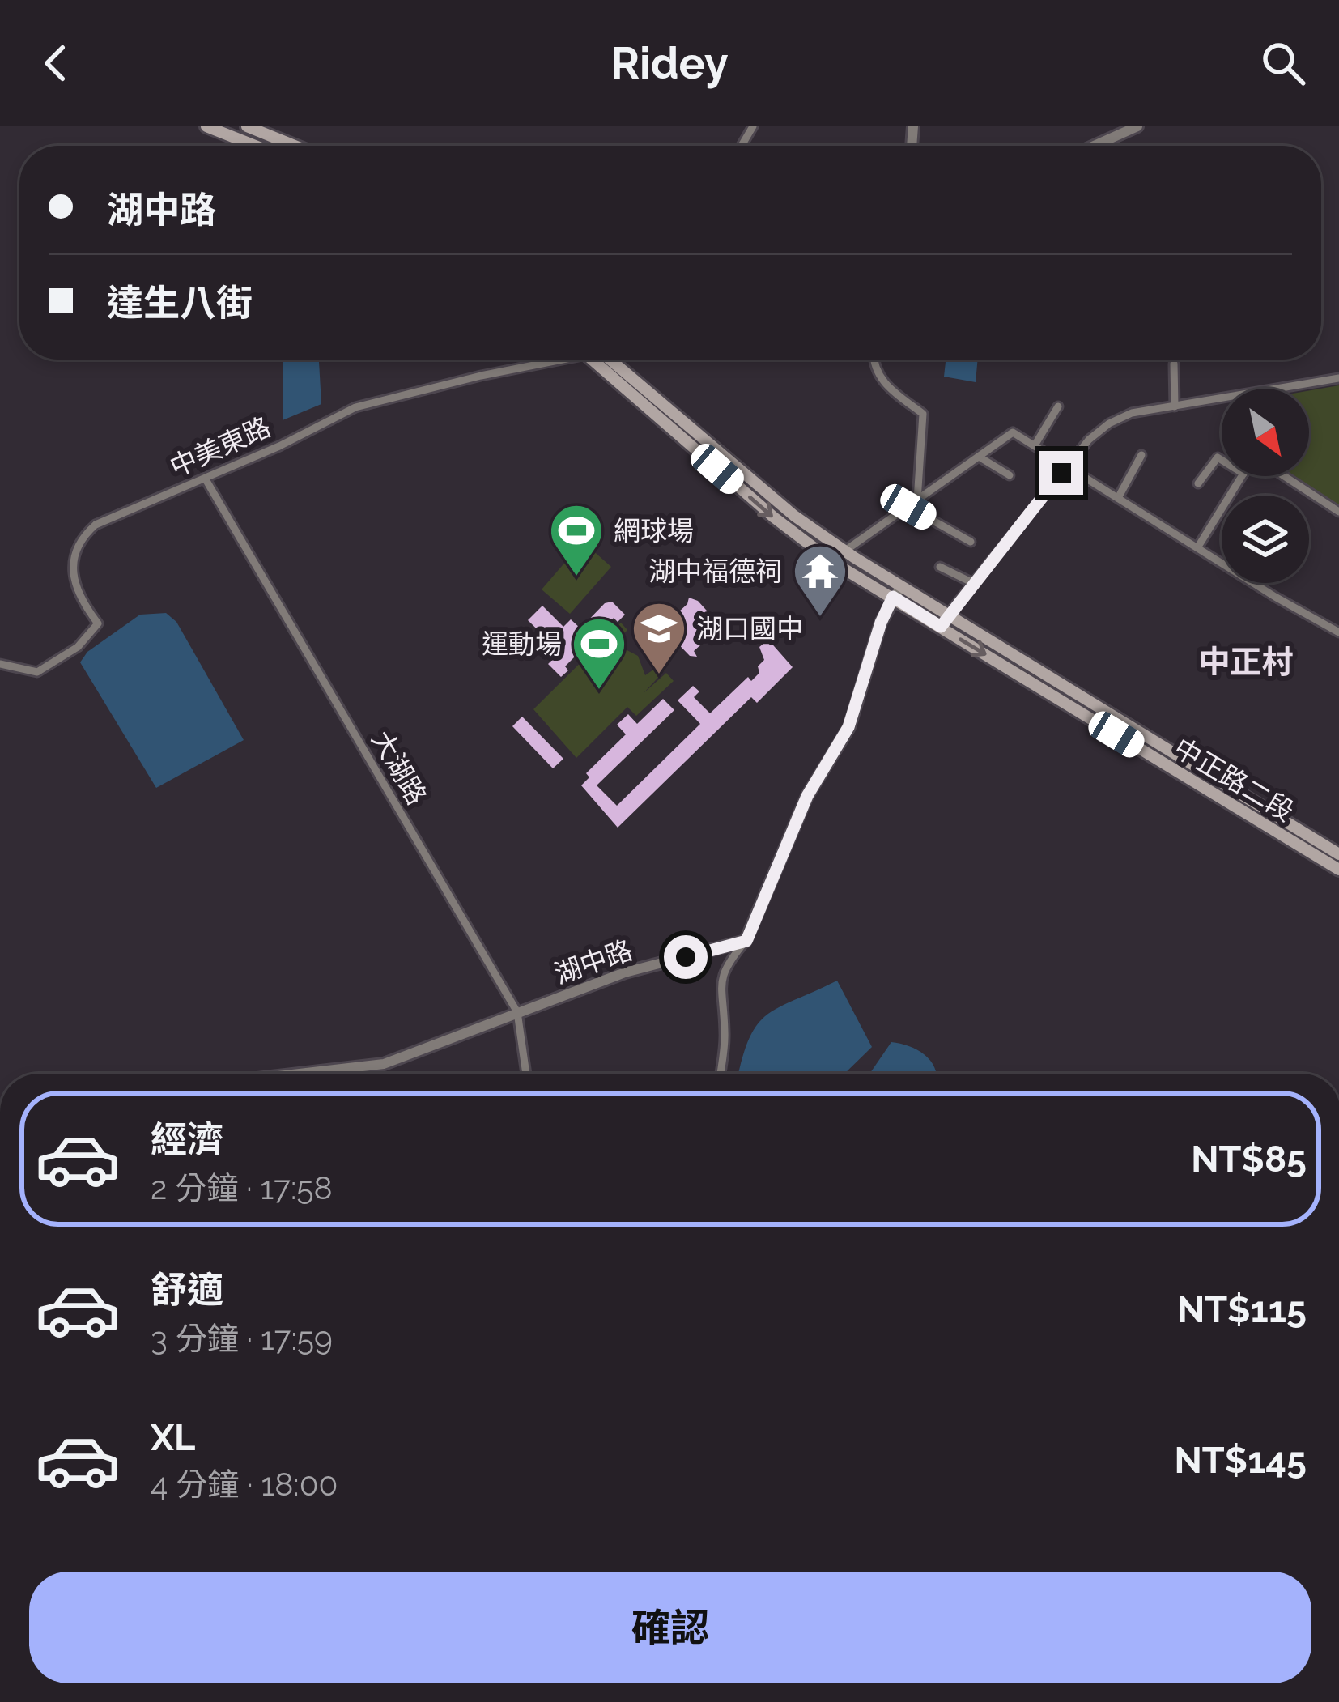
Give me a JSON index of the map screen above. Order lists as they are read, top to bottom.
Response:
{
  "streets": {
    "main road": ["中正路二段"],
    "street": ["中美東路", "大湖路", "湖中路"]
  },
  "crossings": [
    ["中美東路", "大湖路"],
    ["大湖路", "湖中路"]
  ],
  "districts": ["中正村"],
  "places": {
    "sports": ["網球場", "運動場"],
    "temple": ["湖中福德祠"],
    "school or university": ["湖口國中"]
  },
  "north": "bottom right",
  "page": {
    "header": "Ridey",
    "banner": ["湖中路", "達生八街"],
    "list": [
      {
        "name": "經濟",
        "note": "2 分鐘 · 17:58",
        "value": "NT$85"
      },
      {
        "name": "舒適",
        "note": "3 分鐘 · 17:59",
        "value": "NT$115"
      },
      {
        "name": "XL",
        "note": "4 分鐘 · 18:00",
        "value": "NT$145"
      }
    ],
    "buttons": "確認"
  }
}
